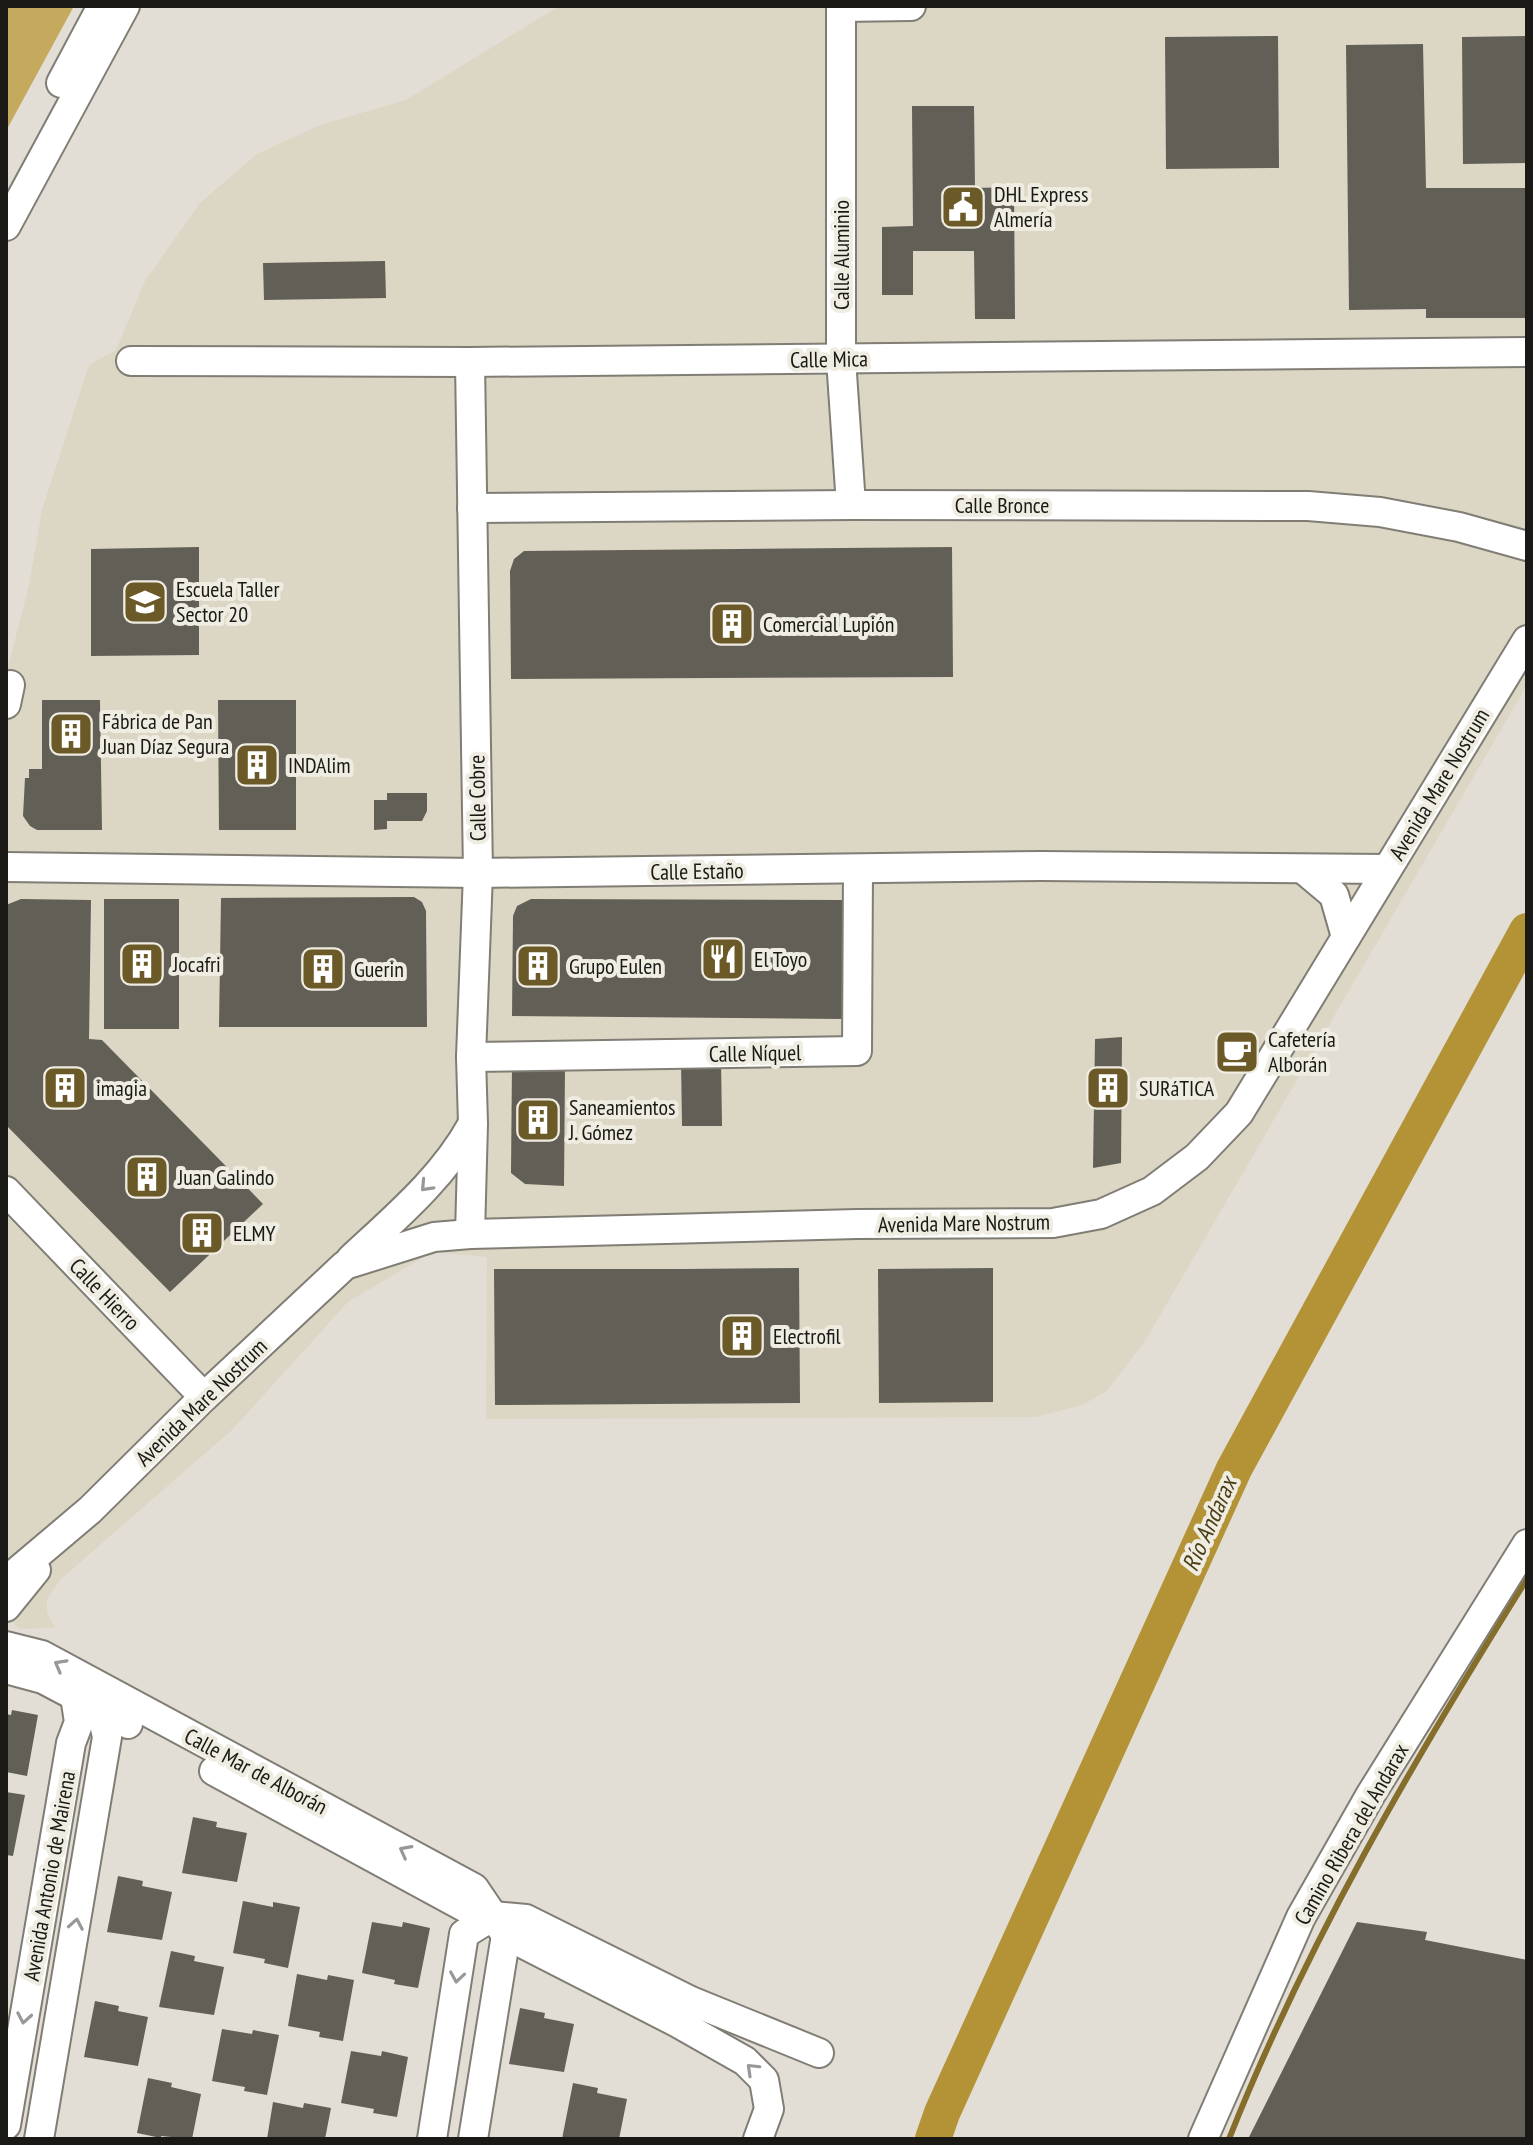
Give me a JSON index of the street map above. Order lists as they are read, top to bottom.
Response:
{
  "streets": {
    "street": [
      "Calle Aluminio",
      "Calle Mica",
      "Calle Bronce",
      "Avenida Mare Nostrum",
      "Calle Cobre",
      "Calle Estaño",
      "Calle Níquel",
      "Calle Hierro",
      "Calle Mar de Alborán",
      "Camino Ribera del Andarax",
      "Avenida Antonio de Mairena"
    ]
  },
  "crossings": [
    ["Calle Aluminio", "Calle Mica"],
    ["Calle Aluminio", "Calle Bronce"],
    ["Calle Mica", "Calle Cobre"],
    ["Calle Bronce", "Calle Cobre"],
    ["Avenida Mare Nostrum", "Calle Cobre"],
    ["Avenida Mare Nostrum", "Calle Estaño"],
    ["Avenida Mare Nostrum", "Calle Hierro"],
    ["Calle Cobre", "Calle Estaño"],
    ["Calle Cobre", "Calle Níquel"],
    ["Calle Estaño", "Calle Níquel"],
    ["Calle Mar de Alborán", "Avenida Antonio de Mairena"]
  ],
  "water": ["Río Andarax"],
  "places": {
    "public building": ["DHL Express Almería"],
    "school or university": ["Escuela Taller Sector 20"],
    "building": [
      "Comercial Lupión",
      "Fábrica de Pan Juan Díaz Segura",
      "INDAlim",
      "Jocafri",
      "Grupo Eulen",
      "Guerin",
      "imagia",
      "SURáTICA",
      "Saneamientos J. Gómez",
      "Juan Galindo",
      "ELMY",
      "Electrofil"
    ],
    "restaurant": ["El Toyo"],
    "cafe": ["Cafetería Alborán"]
  }
}
